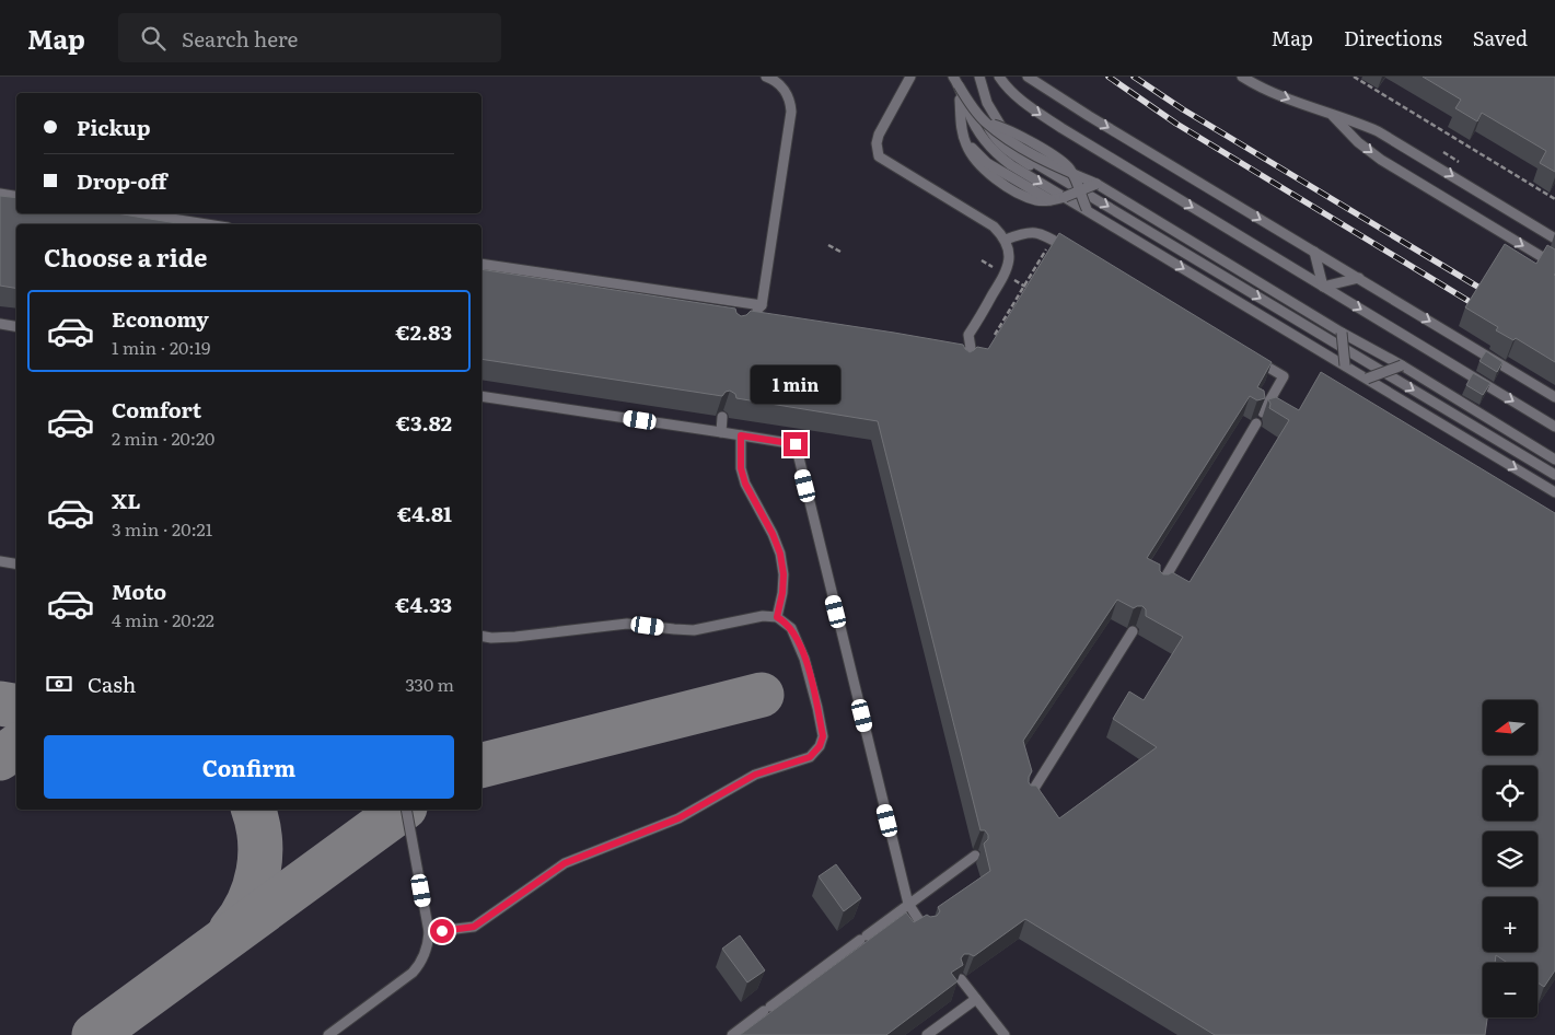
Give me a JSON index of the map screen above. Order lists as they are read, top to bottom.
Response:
{
  "north": "left",
  "page": {
    "header": "Map",
    "search": "Search here",
    "nav": ["Map", "Directions", "Saved"],
    "banner": ["Pickup", "Drop-off"],
    "heading": "Choose a ride",
    "list": [
      {
        "name": "Economy",
        "note": "1 min · 20:19",
        "value": "€2.83"
      },
      {
        "name": "Comfort",
        "note": "2 min · 20:20",
        "value": "€3.82"
      },
      {
        "name": "XL",
        "note": "3 min · 20:21",
        "value": "€4.81"
      },
      {
        "name": "Moto",
        "note": "4 min · 20:22",
        "value": "€4.33"
      }
    ],
    "bubble": "1 min",
    "pay": ["Cash", "330 m"],
    "map_buttons": ["+", "−"],
    "buttons": "Confirm"
  }
}
